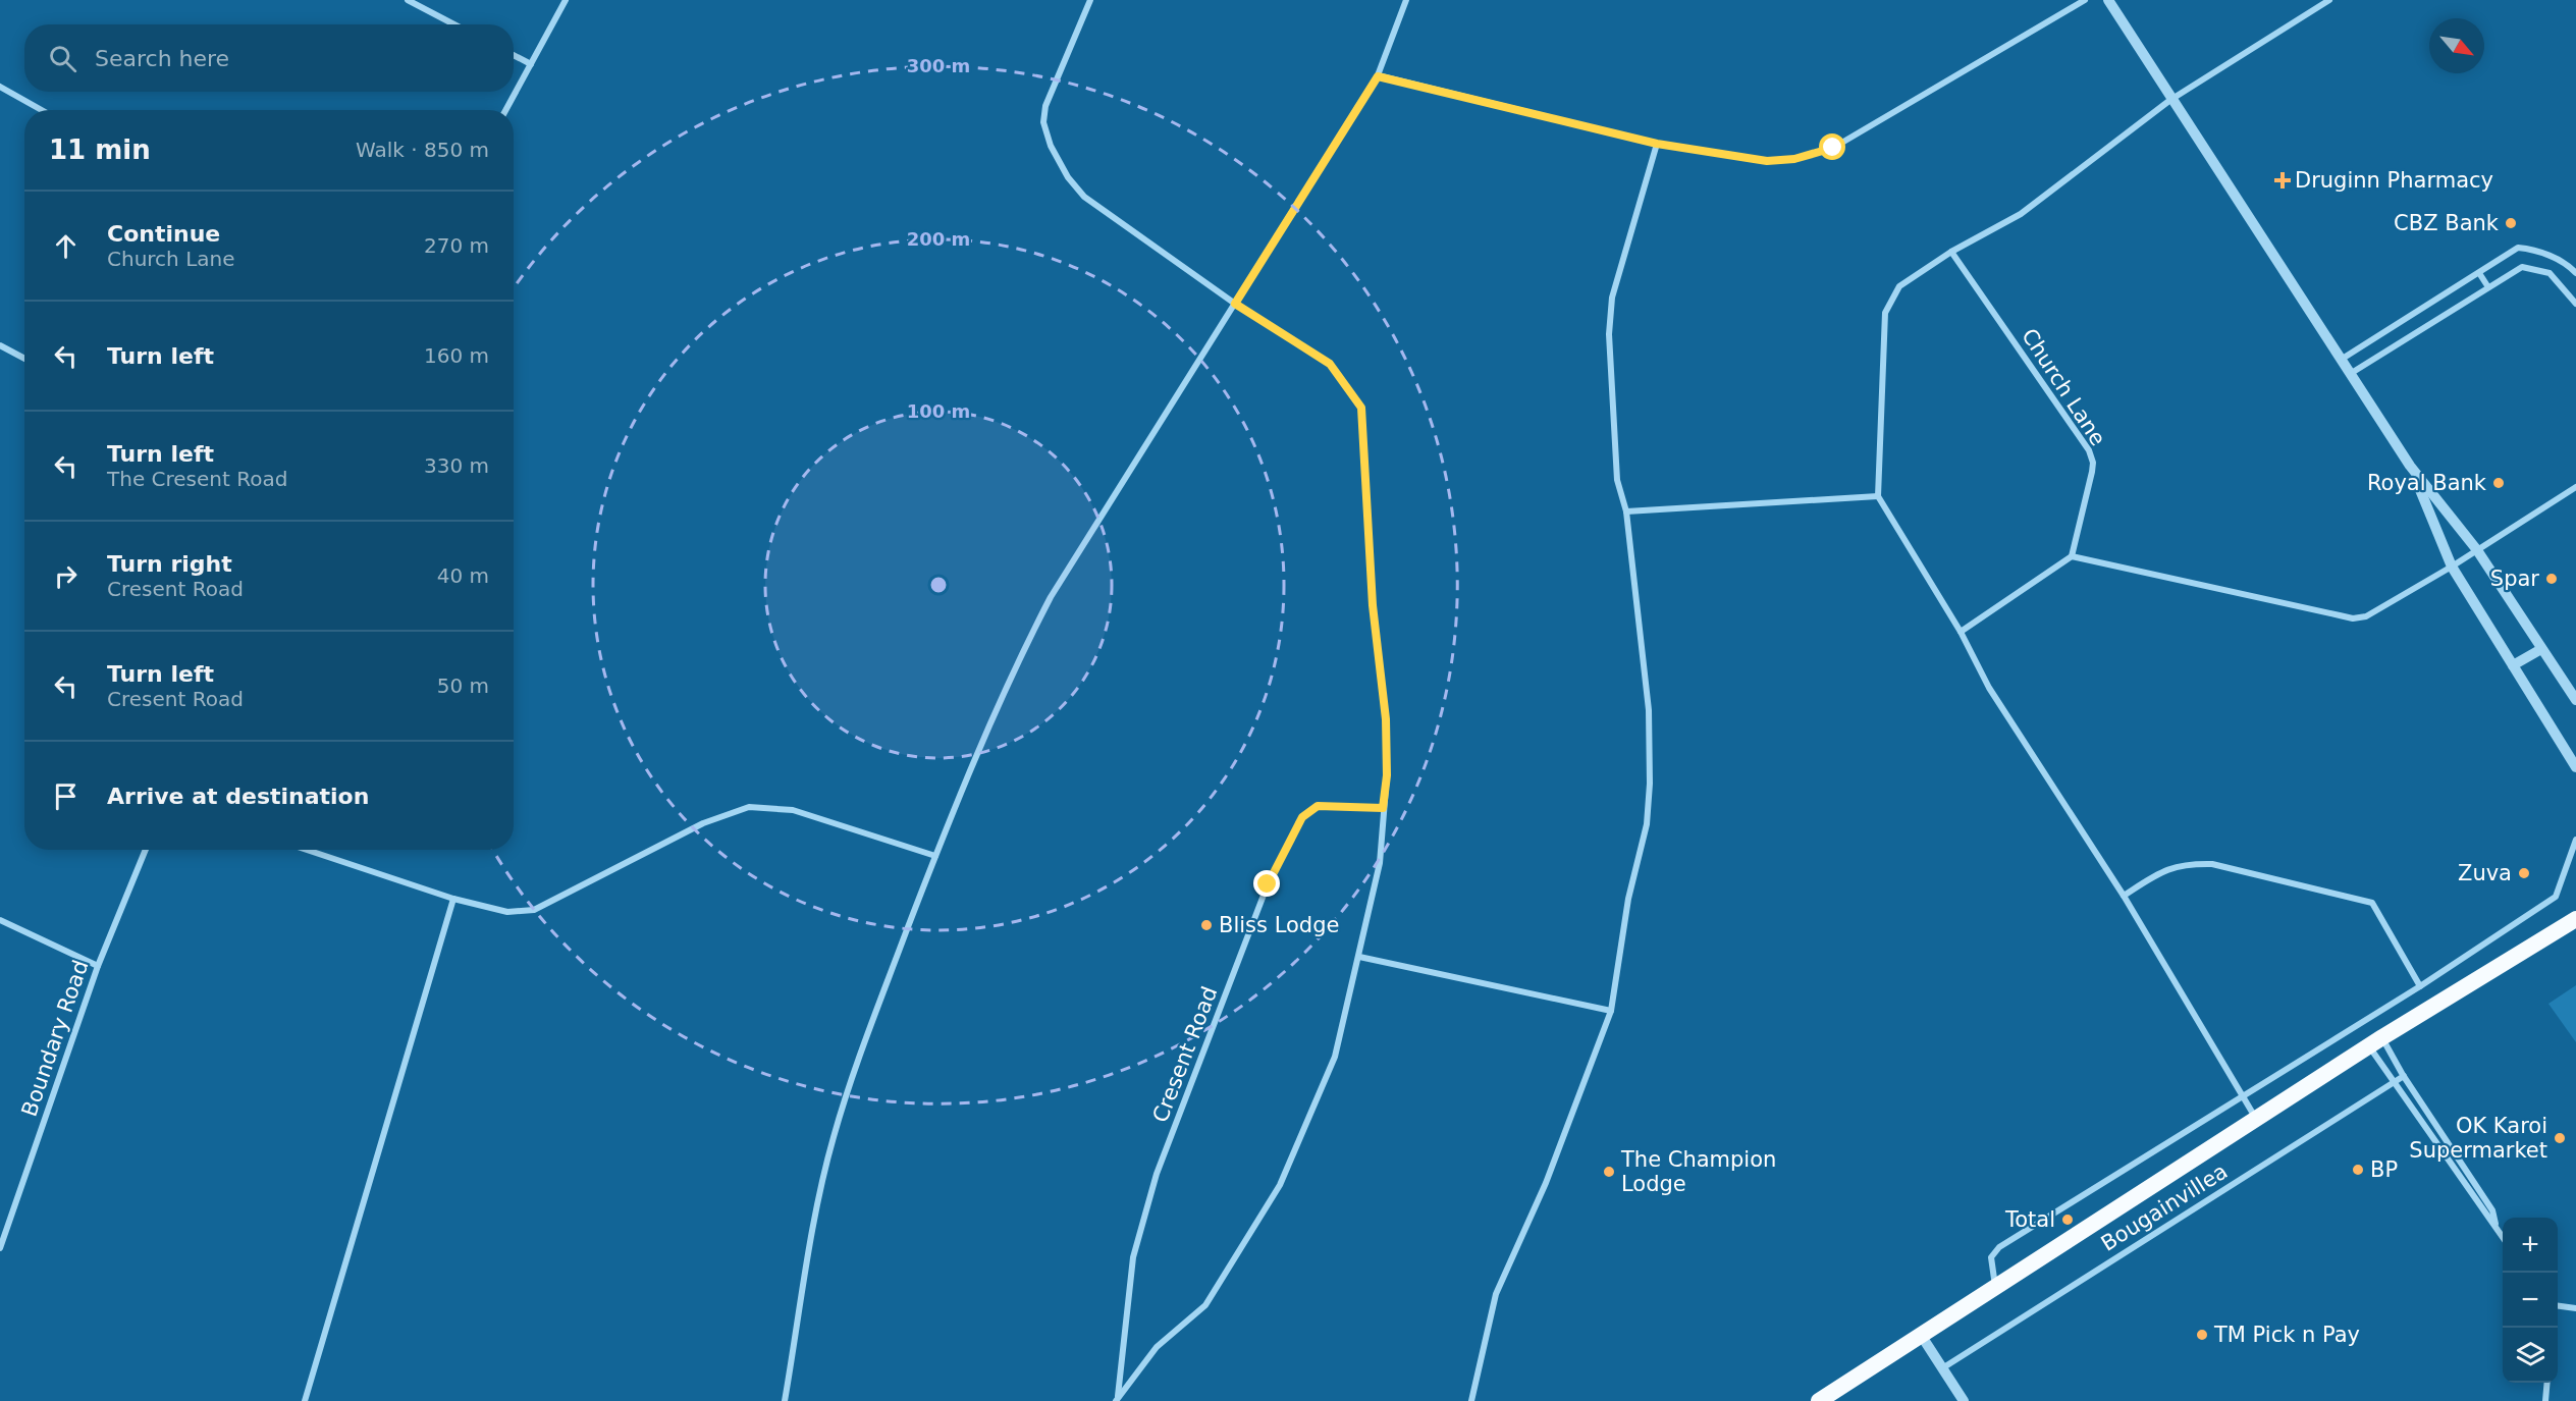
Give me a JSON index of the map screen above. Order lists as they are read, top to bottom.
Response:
{
  "streets": {
    "street": [
      "Church Lane",
      "Boundary Road",
      "Cresent Road",
      "Bougainvillea"
    ]
  },
  "places": {
    "health": ["Druginn Pharmacy"],
    "other": [
      "CBZ Bank",
      "Royal Bank",
      "Spar",
      "Zuva",
      "Bliss Lodge",
      "OK Karoi Supermarket",
      "BP",
      "The Champion Lodge",
      "Total",
      "TM Pick n Pay"
    ]
  },
  "north": "bottom right",
  "page": {
    "search": "Search here",
    "heading": ["11 min", "Walk · 850 m"],
    "list": [
      ["Continue", "Church Lane", "270 m"],
      ["Turn left", "160 m"],
      ["Turn left", "The Cresent Road", "330 m"],
      ["Turn right", "Cresent Road", "40 m"],
      ["Turn left", "Cresent Road", "50 m"],
      "Arrive at destination"
    ],
    "map_buttons": ["+", "−"]
  },
  "rings": ["300 m", "200 m", "100 m"]
}
